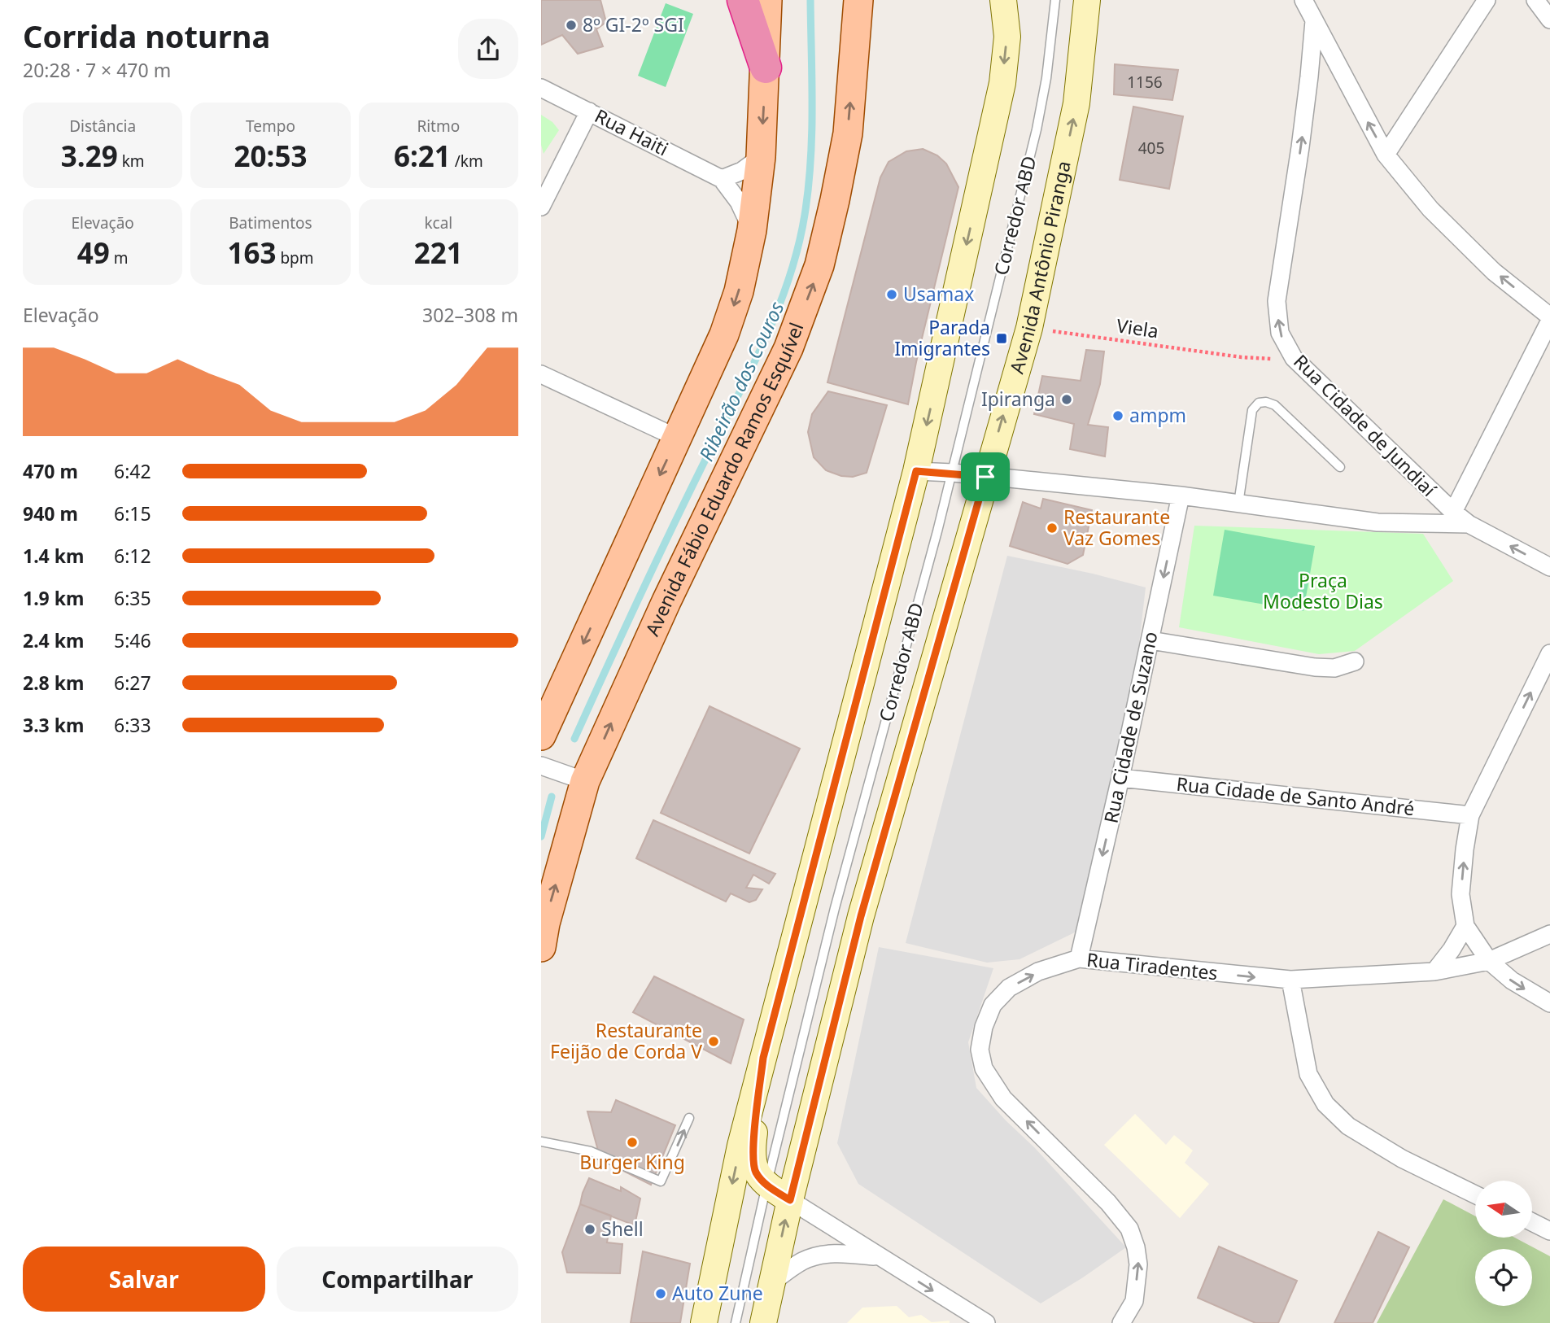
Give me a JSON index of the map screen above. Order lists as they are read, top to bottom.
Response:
{
  "streets": {
    "main road": ["Avenida Antônio Piranga", "Avenida Fábio Eduardo Ramos Esquível"],
    "street": [
      "Rua Haiti",
      "Rua Cidade de Jundiaí",
      "Rua Cidade de Suzano",
      "Rua Cidade de Santo André",
      "Rua Tiradentes"
    ],
    "lane": ["Corredor ABD"],
    "path": ["Viela"]
  },
  "crossings": [
    ["Avenida Antônio Piranga", "Viela"],
    ["Rua Cidade de Suzano", "Rua Cidade de Santo André"],
    ["Rua Cidade de Suzano", "Rua Tiradentes"]
  ],
  "one_way": ["Rua Cidade de Suzano"],
  "water": ["Ribeirão dos Couros"],
  "parks": ["Praça Modesto Dias"],
  "places": {
    "other": [
      "8º GI-2º SGI",
      "Usamax",
      "Ipiranga",
      "ampm",
      "Restaurante Vaz Gomes",
      "Restaurante Feijão de Corda V",
      "Burger King",
      "Shell",
      "Auto Zune"
    ],
    "transit": ["Parada Imigrantes"]
  },
  "house_numbers": ["1156", "405"],
  "north": "left",
  "page": {
    "heading": ["Corrida noturna", "20:28 · 7 × 470 m"],
    "stats": [
      ["Distância", "3.29 km"],
      ["Tempo", "20:53"],
      ["Ritmo", "6:21 /km"],
      ["Elevação", "49 m"],
      ["Batimentos", "163 bpm"],
      ["kcal", "221"]
    ],
    "chart": ["Elevação", "302–308 m"],
    "list": [
      {
        "name": "470 m",
        "note": "6:42"
      },
      {
        "name": "940 m",
        "note": "6:15"
      },
      {
        "name": "1.4 km",
        "note": "6:12"
      },
      {
        "name": "1.9 km",
        "note": "6:35"
      },
      {
        "name": "2.4 km",
        "note": "5:46"
      },
      {
        "name": "2.8 km",
        "note": "6:27"
      },
      {
        "name": "3.3 km",
        "note": "6:33"
      }
    ],
    "buttons": ["Salvar", "Compartilhar"]
  }
}
